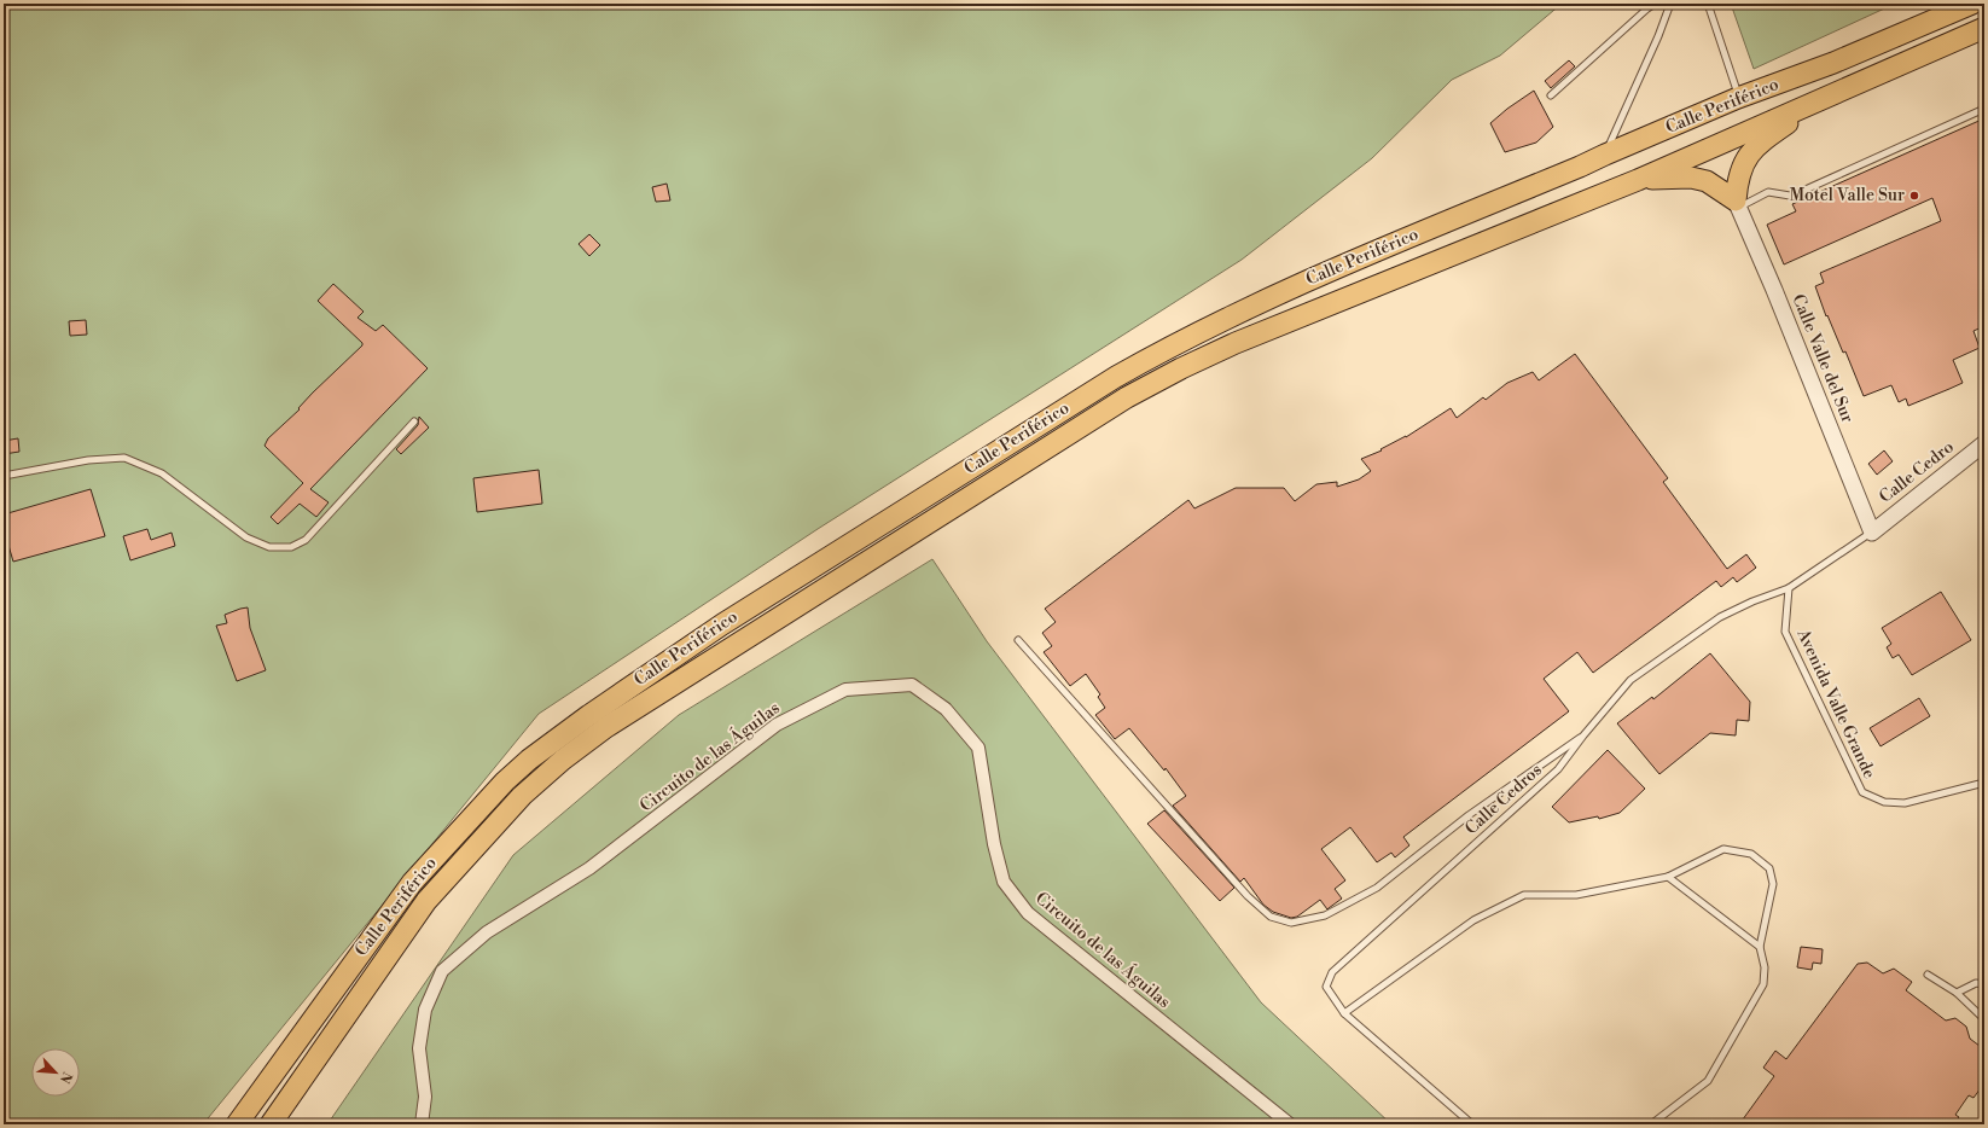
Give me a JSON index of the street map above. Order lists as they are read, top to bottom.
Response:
{
  "streets": {
    "highway": ["Calle Periférico"],
    "street": ["Calle Valle del Sur", "Calle Cedro", "Circuito de las Águilas"],
    "lane": ["Avenida Valle Grande", "Calle Cedros"]
  },
  "crossings": [
    ["Calle Valle del Sur", "Calle Cedro"],
    ["Calle Valle del Sur", "Calle Cedros"],
    ["Calle Cedro", "Calle Cedros"],
    ["Avenida Valle Grande", "Calle Cedros"]
  ],
  "places": ["Motel Valle Sur"],
  "north": "bottom right"
}
